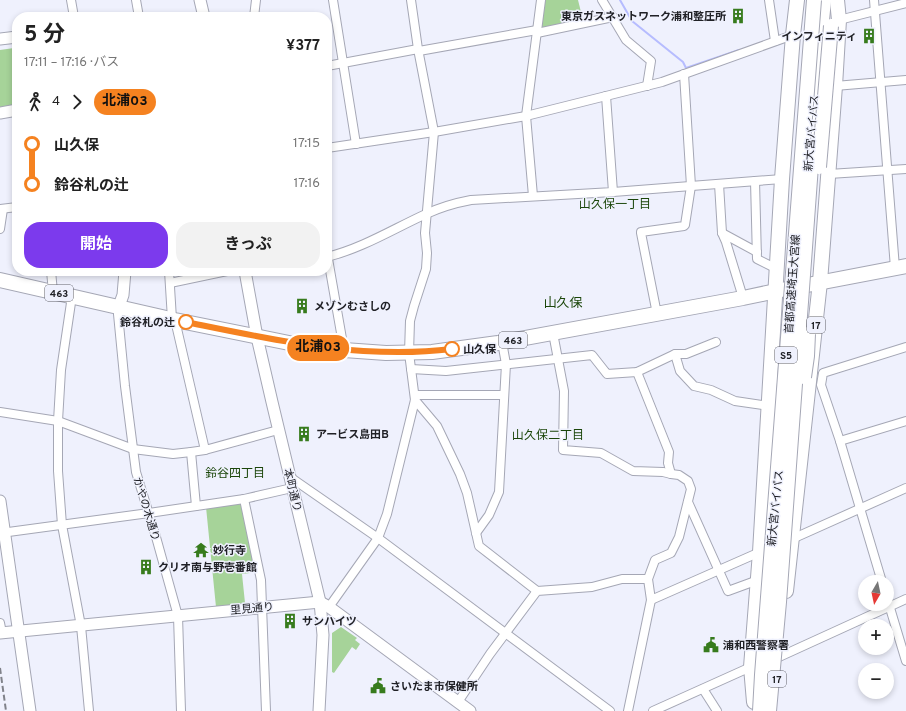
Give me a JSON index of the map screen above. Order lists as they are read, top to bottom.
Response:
{
  "streets": {
    "highway": [
      "新大宮バイパス",
      "首都高速埼玉大宮線",
      "463",
      "17",
      "S5"
    ],
    "street": ["本町通り", "かやの木通り", "里見通り"]
  },
  "crossings": [
    ["新大宮バイパス", "首都高速埼玉大宮線"],
    ["新大宮バイパス", "17"],
    ["首都高速埼玉大宮線", "17"],
    ["463", "17"],
    ["463", "本町通り"],
    ["463", "かやの木通り"],
    ["本町通り", "里見通り"],
    ["かやの木通り", "里見通り"]
  ],
  "districts": [
    "山久保一丁目",
    "山久保",
    "山久保二丁目",
    "鈴谷四丁目"
  ],
  "places": {
    "building": [
      "東京ガスネットワーク浦和整圧所",
      "インフィニティ",
      "メゾンむさしの",
      "アービス島田B",
      "クリオ南与野壱番館",
      "サンハイツ"
    ],
    "other": ["鈴谷札の辻", "山久保"],
    "temple": ["妙行寺"],
    "public building": ["浦和西警察署", "さいたま市保健所"]
  },
  "lines": ["bus line 北浦03"],
  "north": "bottom",
  "page": {
    "on_map": "北浦03",
    "heading": ["5 分", "17:11 – 17:16 · バス", "¥377"],
    "legs": ["4", "北浦03"],
    "list": [
      {
        "name": "山久保",
        "value": "17:15"
      },
      {
        "name": "鈴谷札の辻",
        "value": "17:16"
      }
    ],
    "buttons": ["開始", "きっぷ"],
    "map_buttons": ["+", "−"]
  }
}
